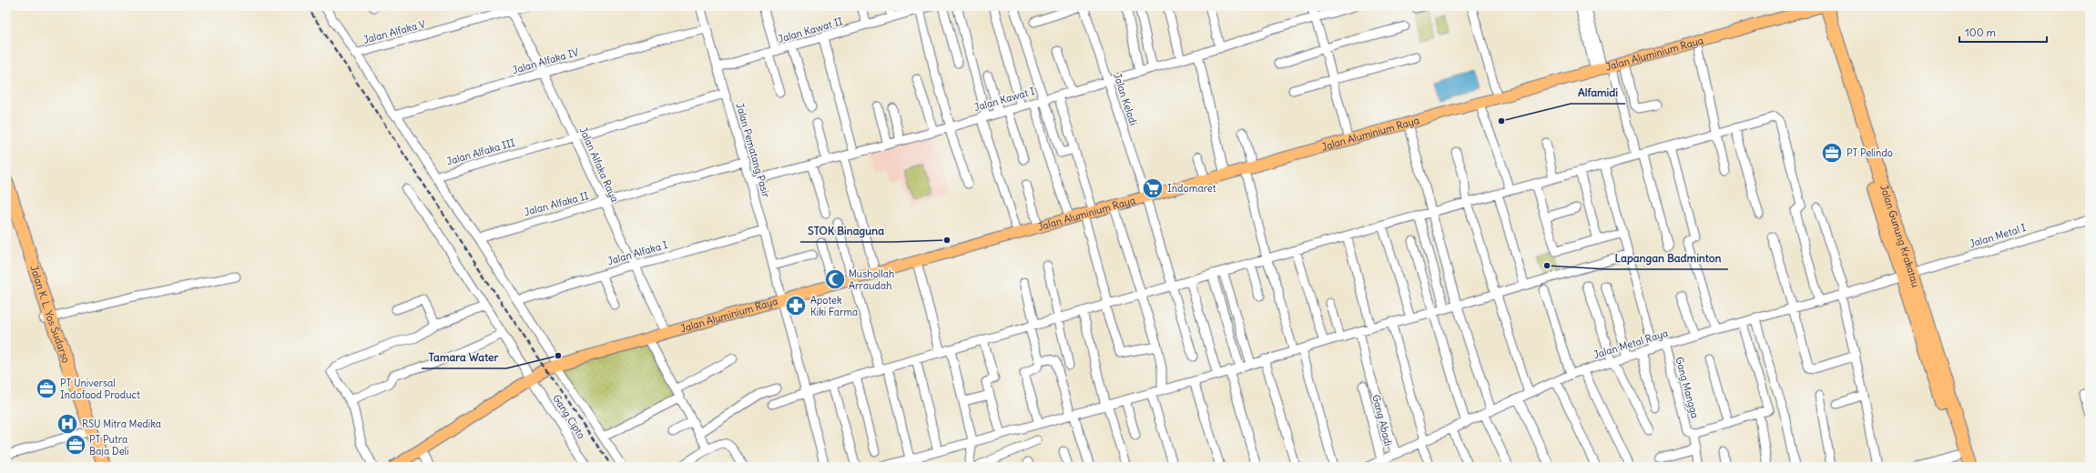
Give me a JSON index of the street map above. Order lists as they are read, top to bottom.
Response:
{
  "streets": {
    "highway": ["Jalan Gunung Krakatau", "Jalan K. L. Yos Sudarso"],
    "main road": ["Jalan Aluminium Raya"],
    "street": [
      "Jalan Kawat II",
      "Jalan Alfaka V",
      "Jalan Alfaka IV",
      "Jalan Kawat I",
      "Jalan Keladi",
      "Jalan Pematang Pasir",
      "Jalan Alfaka III",
      "Jalan Alfaka Raya",
      "Jalan Alfaka II",
      "Jalan Metal I",
      "Jalan Alfaka I",
      "Jalan Metal Raya",
      "Gang Mangga",
      "Gang Cipto",
      "Gang Abadi"
    ]
  },
  "crossings": [
    ["Jalan Kawat II", "Jalan Pematang Pasir"],
    ["Jalan Alfaka V", "Jalan Alfaka IV"],
    ["Jalan Alfaka V", "Jalan Alfaka III"],
    ["Jalan Alfaka V", "Jalan Alfaka Raya"],
    ["Jalan Aluminium Raya", "Jalan Keladi"],
    ["Jalan Aluminium Raya", "Jalan Pematang Pasir"],
    ["Jalan Aluminium Raya", "Jalan Alfaka Raya"],
    ["Jalan Aluminium Raya", "Jalan Gunung Krakatau"],
    ["Jalan Aluminium Raya", "Gang Cipto"],
    ["Jalan Alfaka IV", "Jalan Pematang Pasir"],
    ["Jalan Alfaka IV", "Jalan Alfaka Raya"],
    ["Jalan Kawat I", "Jalan Keladi"],
    ["Jalan Kawat I", "Jalan Pematang Pasir"],
    ["Jalan Pematang Pasir", "Jalan Alfaka III"],
    ["Jalan Pematang Pasir", "Jalan Alfaka II"],
    ["Jalan Pematang Pasir", "Jalan Alfaka I"],
    ["Jalan Alfaka III", "Jalan Alfaka Raya"],
    ["Jalan Alfaka Raya", "Jalan Alfaka II"],
    ["Jalan Alfaka Raya", "Jalan Alfaka I"],
    ["Jalan Metal I", "Jalan Gunung Krakatau"],
    ["Jalan Metal I", "Jalan Metal Raya"],
    ["Jalan Gunung Krakatau", "Jalan Metal Raya"],
    ["Jalan Metal Raya", "Gang Mangga"],
    ["Jalan Metal Raya", "Gang Abadi"]
  ],
  "places": {
    "other": [
      "Alfamidi",
      "STOK Binaguna",
      "Lapangan Badminton",
      "Tamara Water"
    ],
    "office": ["PT Pelindo", "PT Universal Indofood Product", "PT Putra Baja Deli"],
    "supermarket": ["Indomaret"],
    "mosque": ["Mushollah Arraudah"],
    "pharmacy": ["Apotek Kiki Farma"],
    "hospital": ["RSU Mitra Medika"]
  },
  "scale_bar": "100 m"
}
